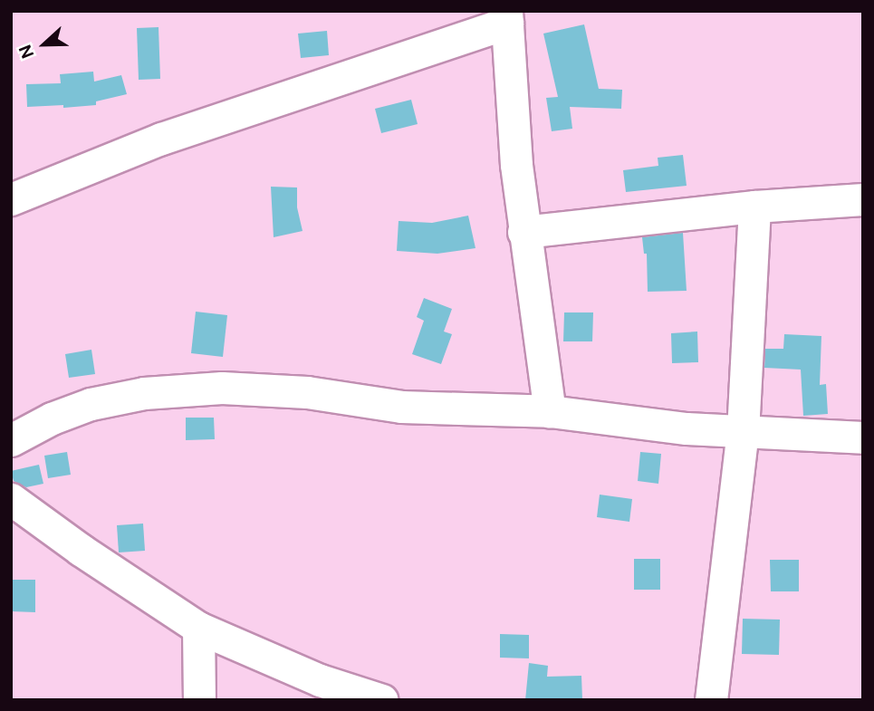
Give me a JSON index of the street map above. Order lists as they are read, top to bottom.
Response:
{
  "north": "left"
}
